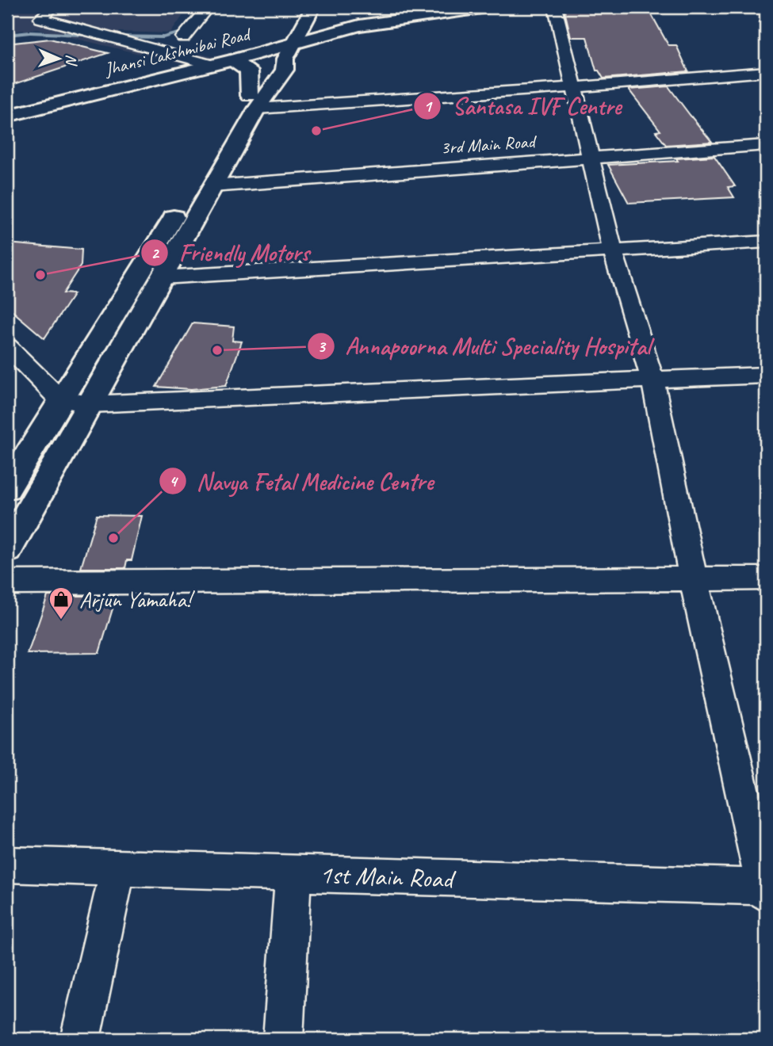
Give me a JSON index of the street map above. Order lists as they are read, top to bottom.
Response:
{
  "streets": {
    "street": ["Jhansi Lakshmibai Road", "3rd Main Road", "1st Main Road"]
  },
  "places": {
    "other": [
      "Santasa IVF Centre",
      "Friendly Motors",
      "Annapoorna Multi Speciality Hospital",
      "Navya Fetal Medicine Centre"
    ],
    "shop": ["Arjun Yamaha!"]
  },
  "north": "right"
}
